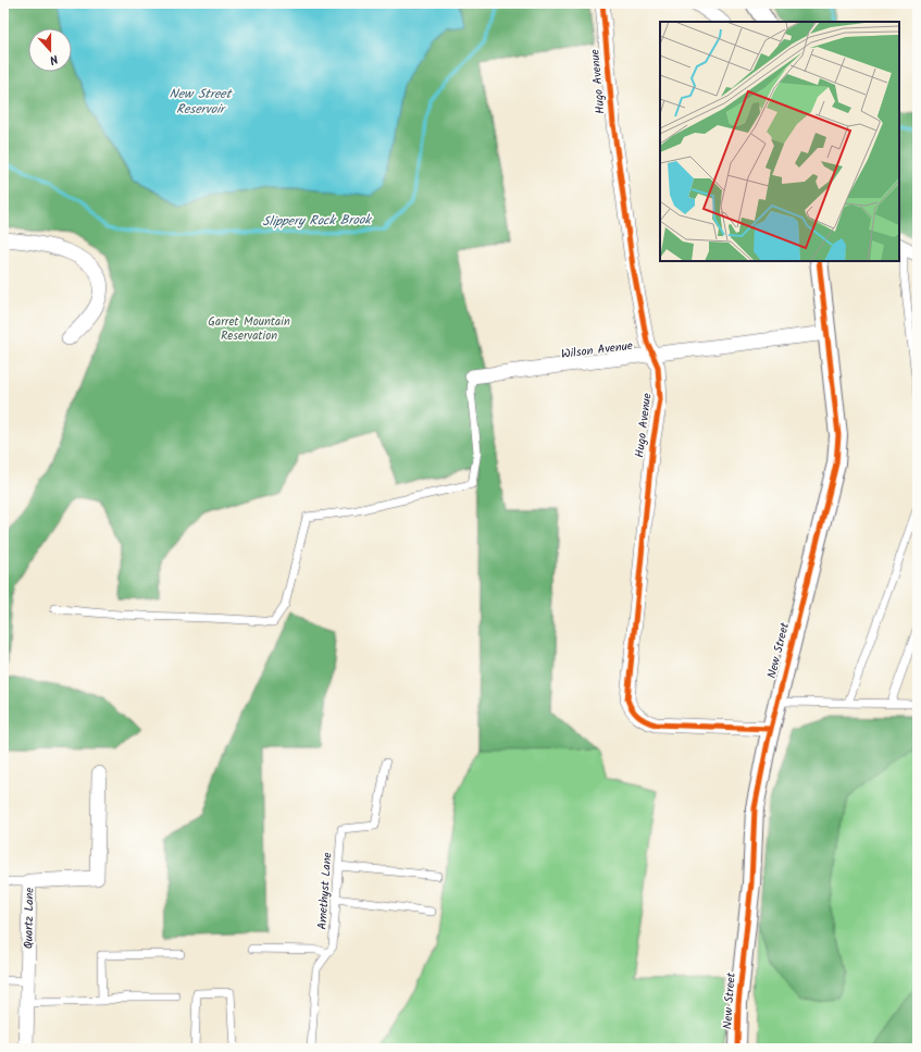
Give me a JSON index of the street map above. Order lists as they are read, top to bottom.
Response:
{
  "streets": {
    "street": [
      "Hugo Avenue",
      "Wilson Avenue",
      "New Street",
      "Quartz Lane"
    ],
    "lane": ["Amethyst Lane"]
  },
  "crossings": [
    ["Hugo Avenue", "Wilson Avenue"],
    ["Hugo Avenue", "New Street"],
    ["Wilson Avenue", "New Street"]
  ],
  "water": ["New Street Reservoir", "Slippery Rock Brook"],
  "parks": ["Garret Mountain Reservation"],
  "north": "bottom"
}
